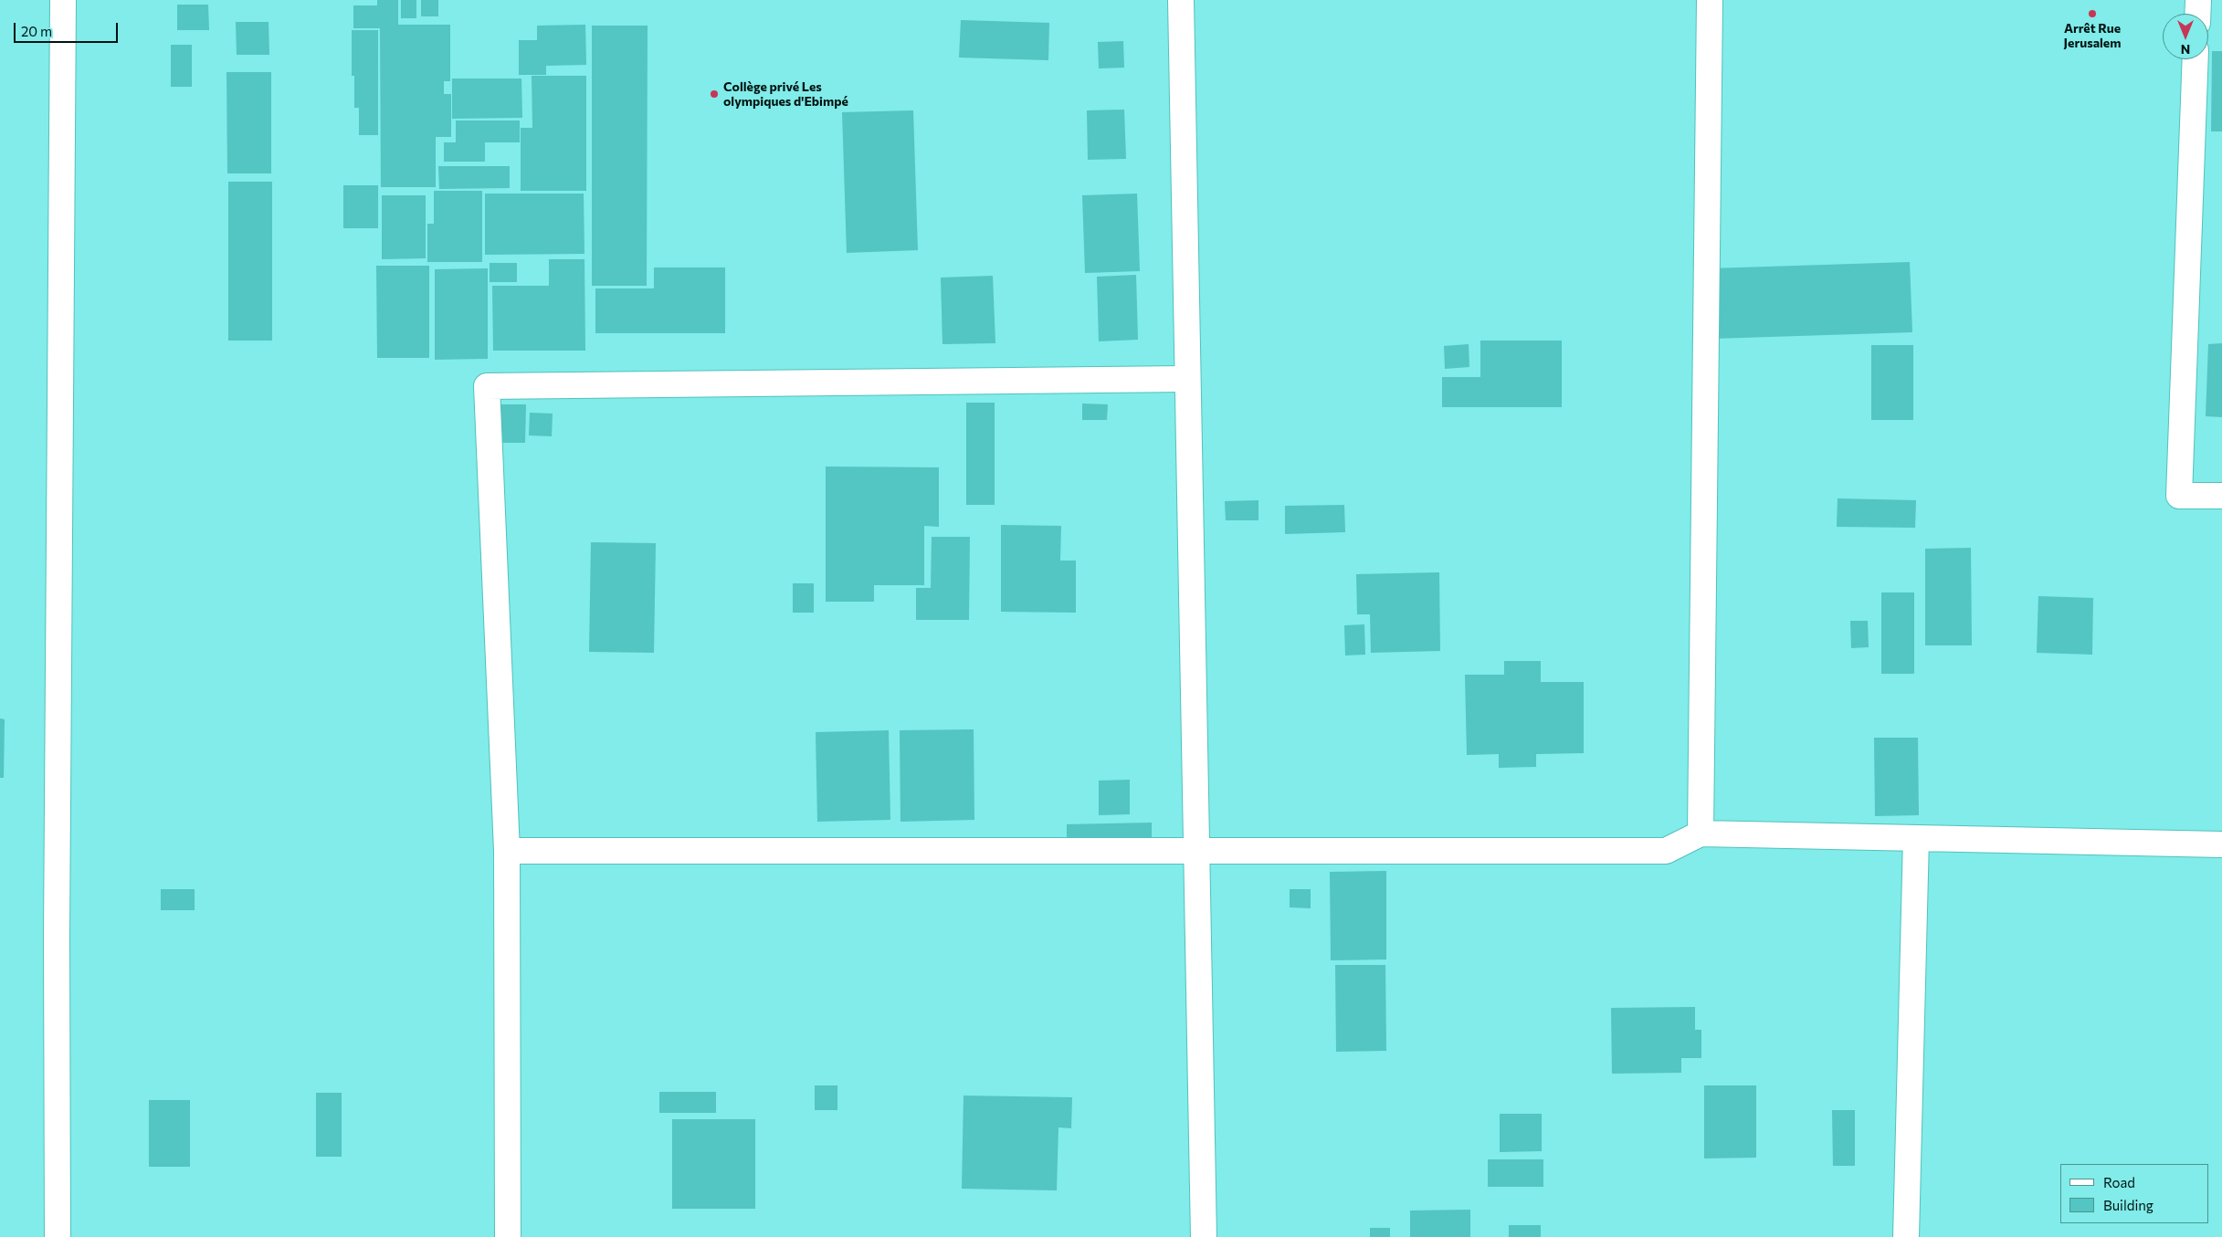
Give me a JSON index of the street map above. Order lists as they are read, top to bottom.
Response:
{
  "places": ["Arrêt Rue Jerusalem", "Collège privé Les olympiques d'Ebimpé"],
  "legend": ["Road", "Building"],
  "scale_bar": "20 m",
  "north": "bottom"
}
